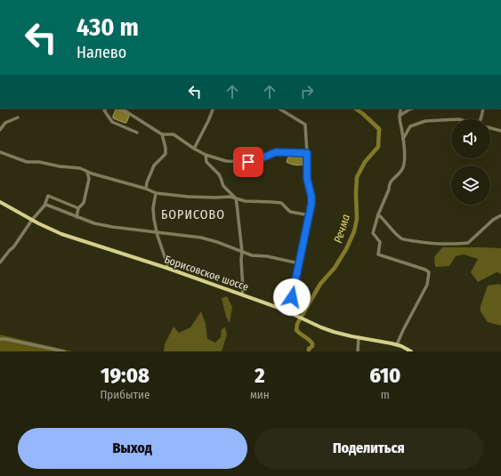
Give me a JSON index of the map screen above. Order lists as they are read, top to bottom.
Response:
{
  "streets": {
    "main road": ["Борисовское шоссе"]
  },
  "districts": ["БОРИСОВО"],
  "water": ["Речма"],
  "page": {
    "turn": ["430 m", "Налево"],
    "eta": [
      "19:08",
      "Прибытие",
      "2",
      "мин",
      "610",
      "m"
    ],
    "buttons": ["Выход", "Поделиться"]
  }
}
